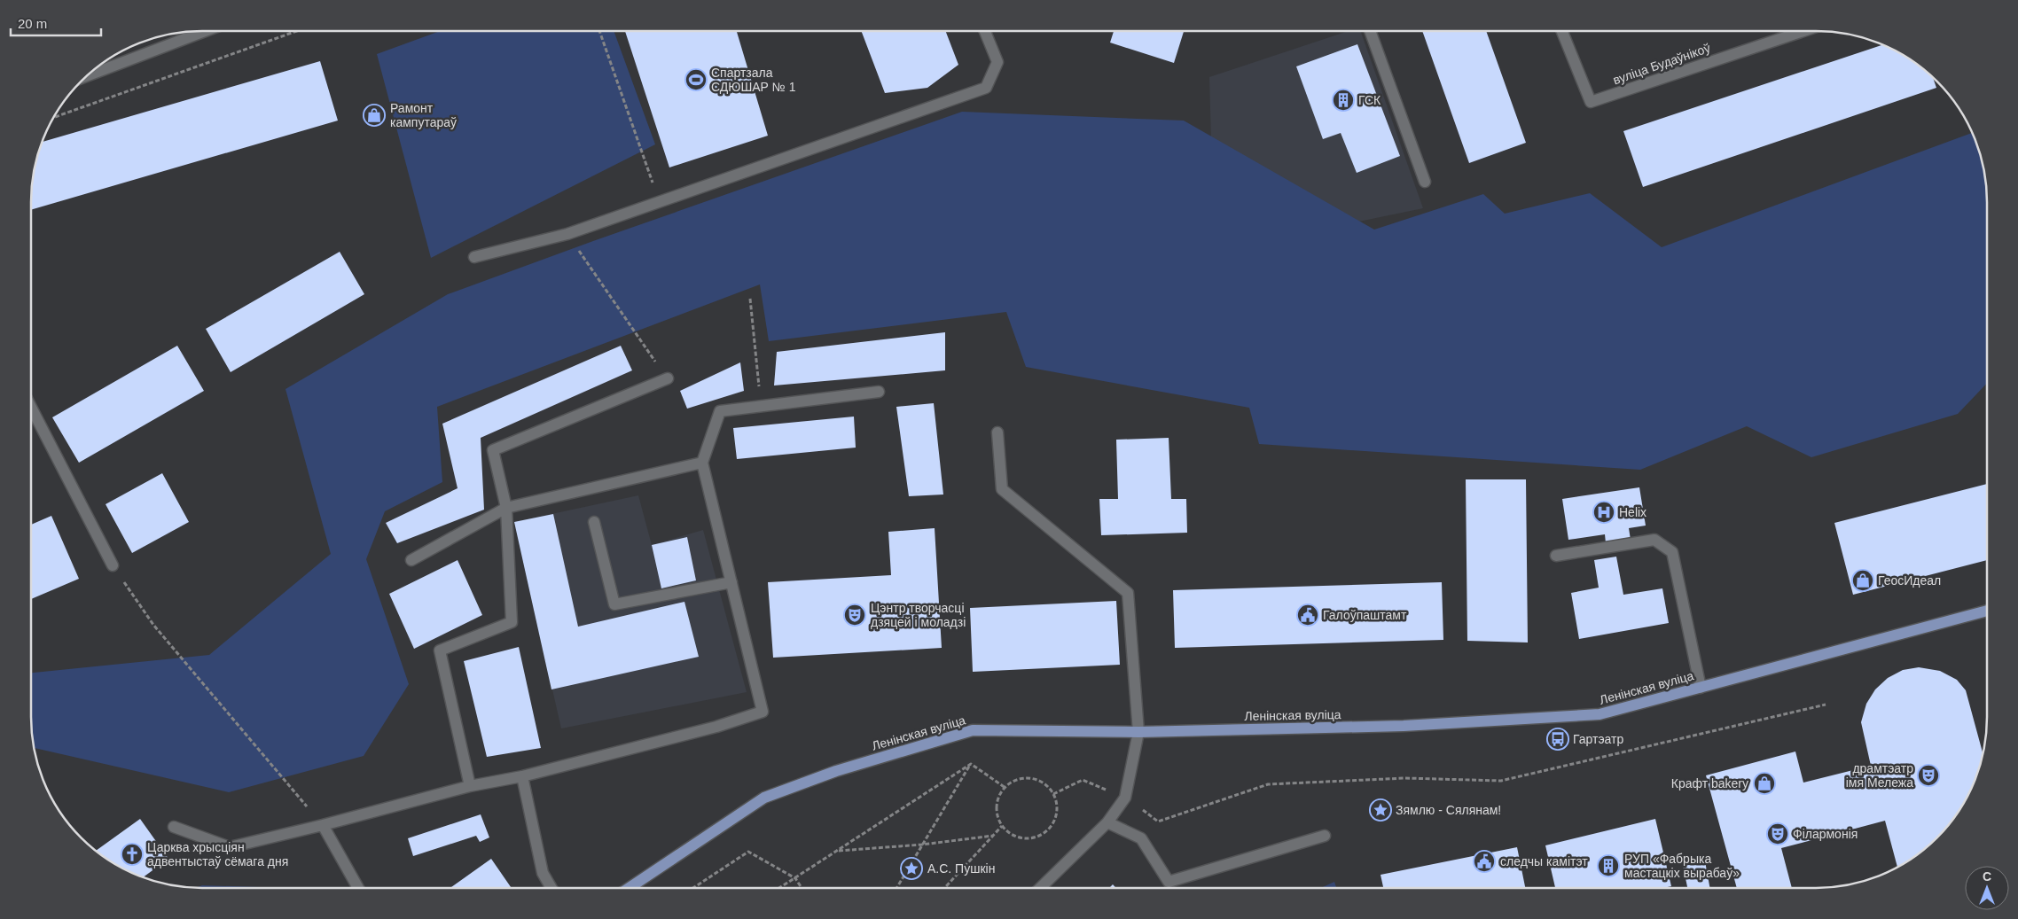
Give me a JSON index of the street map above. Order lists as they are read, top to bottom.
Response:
{
  "streets": {
    "main road": ["Ленінская вуліца"],
    "street": ["вуліца Будаўнікоў"]
  },
  "places": {
    "sports": ["Спартзала СДЮШАР № 1"],
    "building": ["ГСК", "РУП «Фабрыка мастацкіх вырабаў»"],
    "shop": ["Рамонт кампутараў", "ГеосИдеал", "Крафт bakery"],
    "hospital": ["Helix"],
    "theatre": ["Цэнтр творчасці дзяцей і моладзі", "драмтэатр імя Мележа", "Філармонія"],
    "public building": ["Галоўпаштамт", "следчы камітэт"],
    "bus stop": ["Гартэатр"],
    "place": ["Зямлю - Сялянам!", "А.С. Пушкін"],
    "church": ["Царква хрысціян адвентыстаў сёмага дня"]
  },
  "scale_bar": "20 m",
  "north": "top"
}
